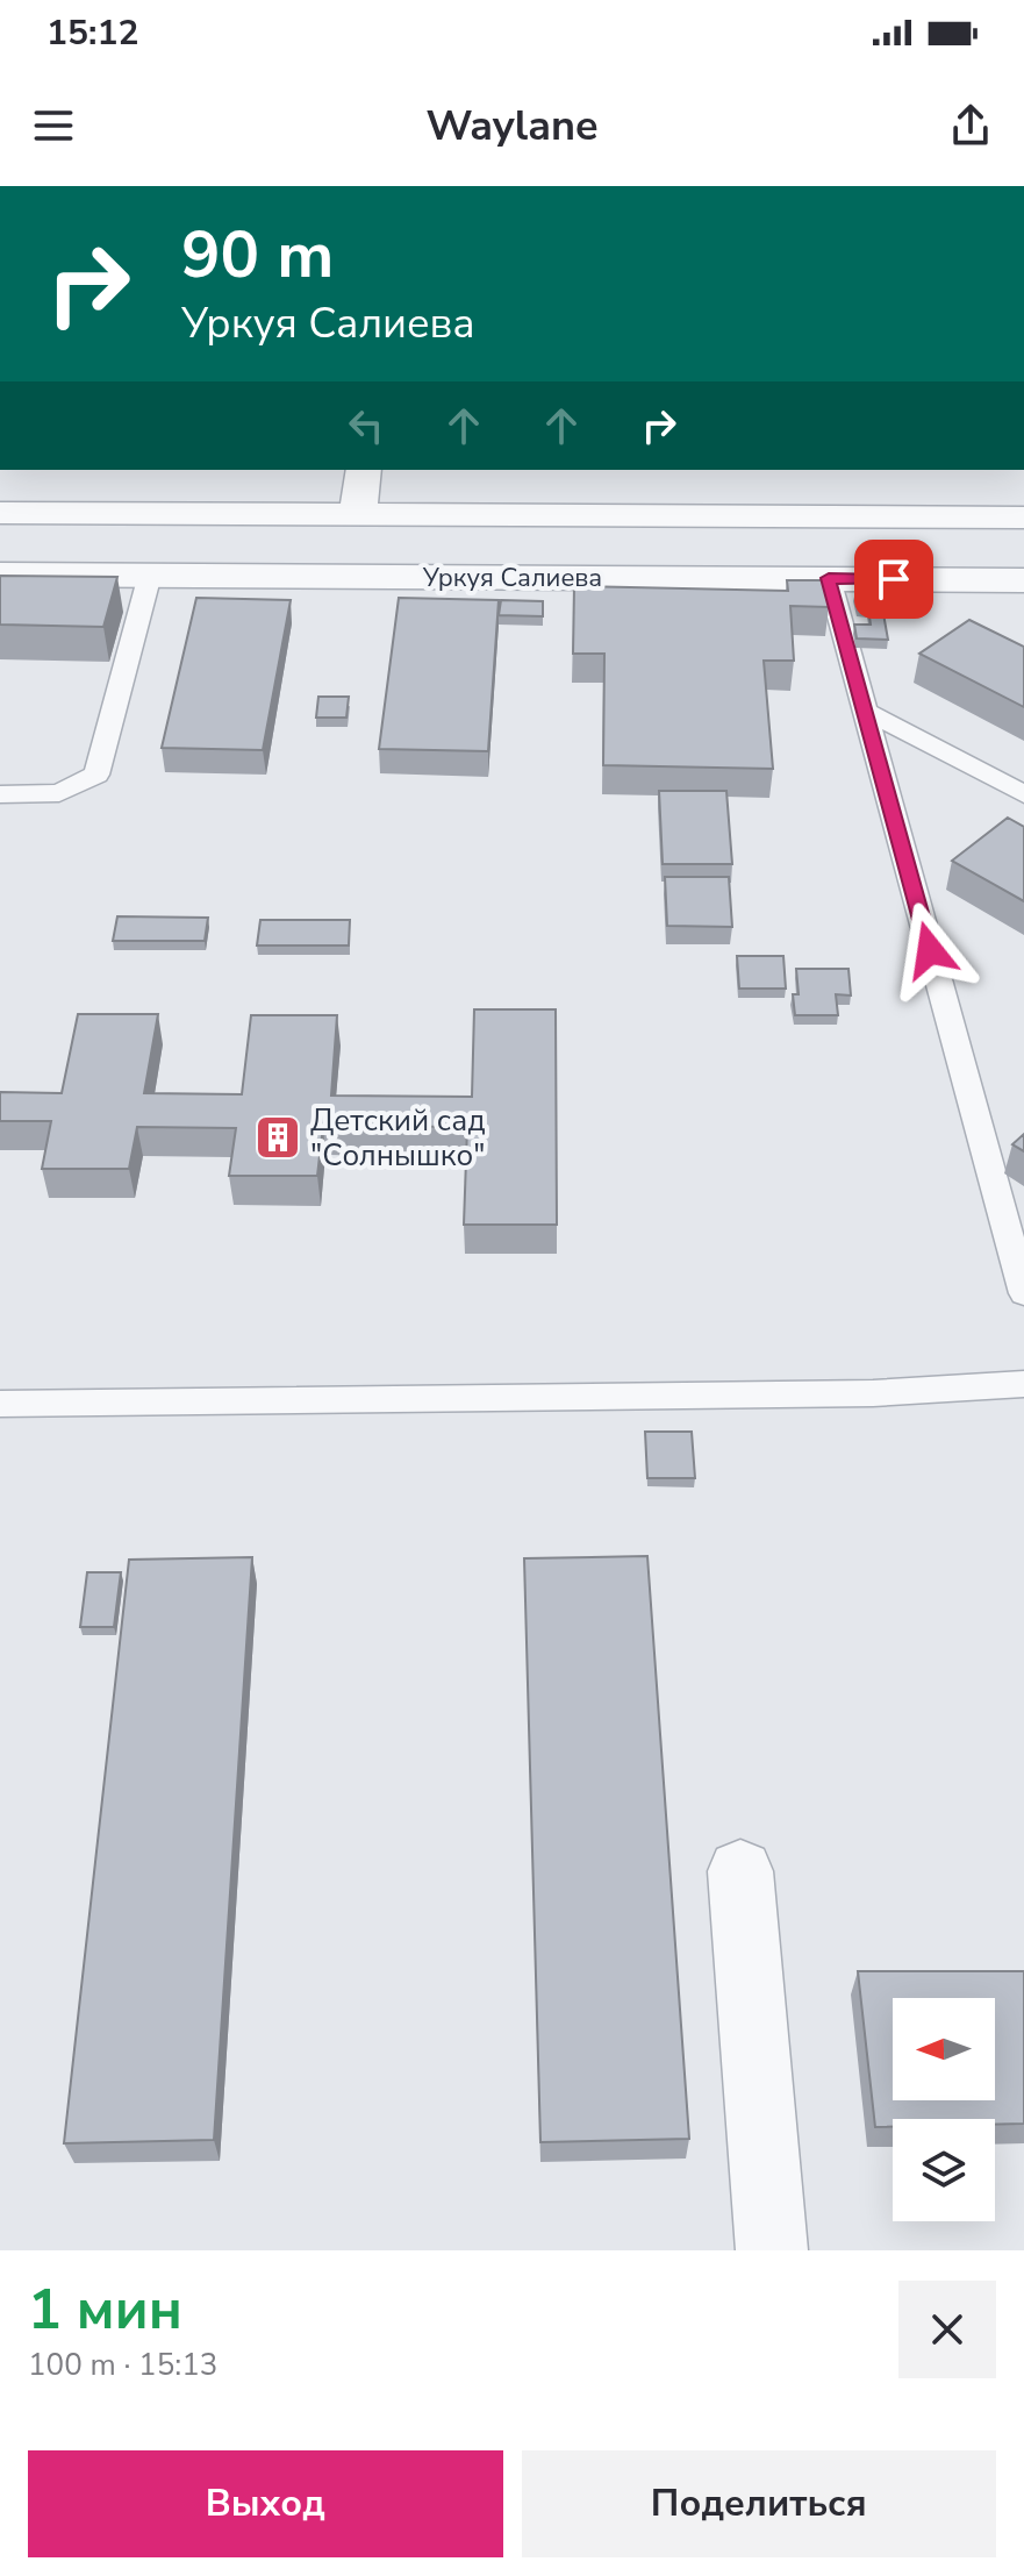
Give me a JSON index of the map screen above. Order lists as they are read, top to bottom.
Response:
{
  "streets": {
    "street": ["Уркуя Салиева"]
  },
  "places": {
    "building": ["Детский сад \"Солнышко\""]
  },
  "north": "left",
  "page": {
    "status": "15:12",
    "header": "Waylane",
    "turn": ["90 m", "Уркуя Салиева"],
    "heading": ["1 мин", "100 m · 15:13"],
    "buttons": ["Выход", "Поделиться"]
  }
}
